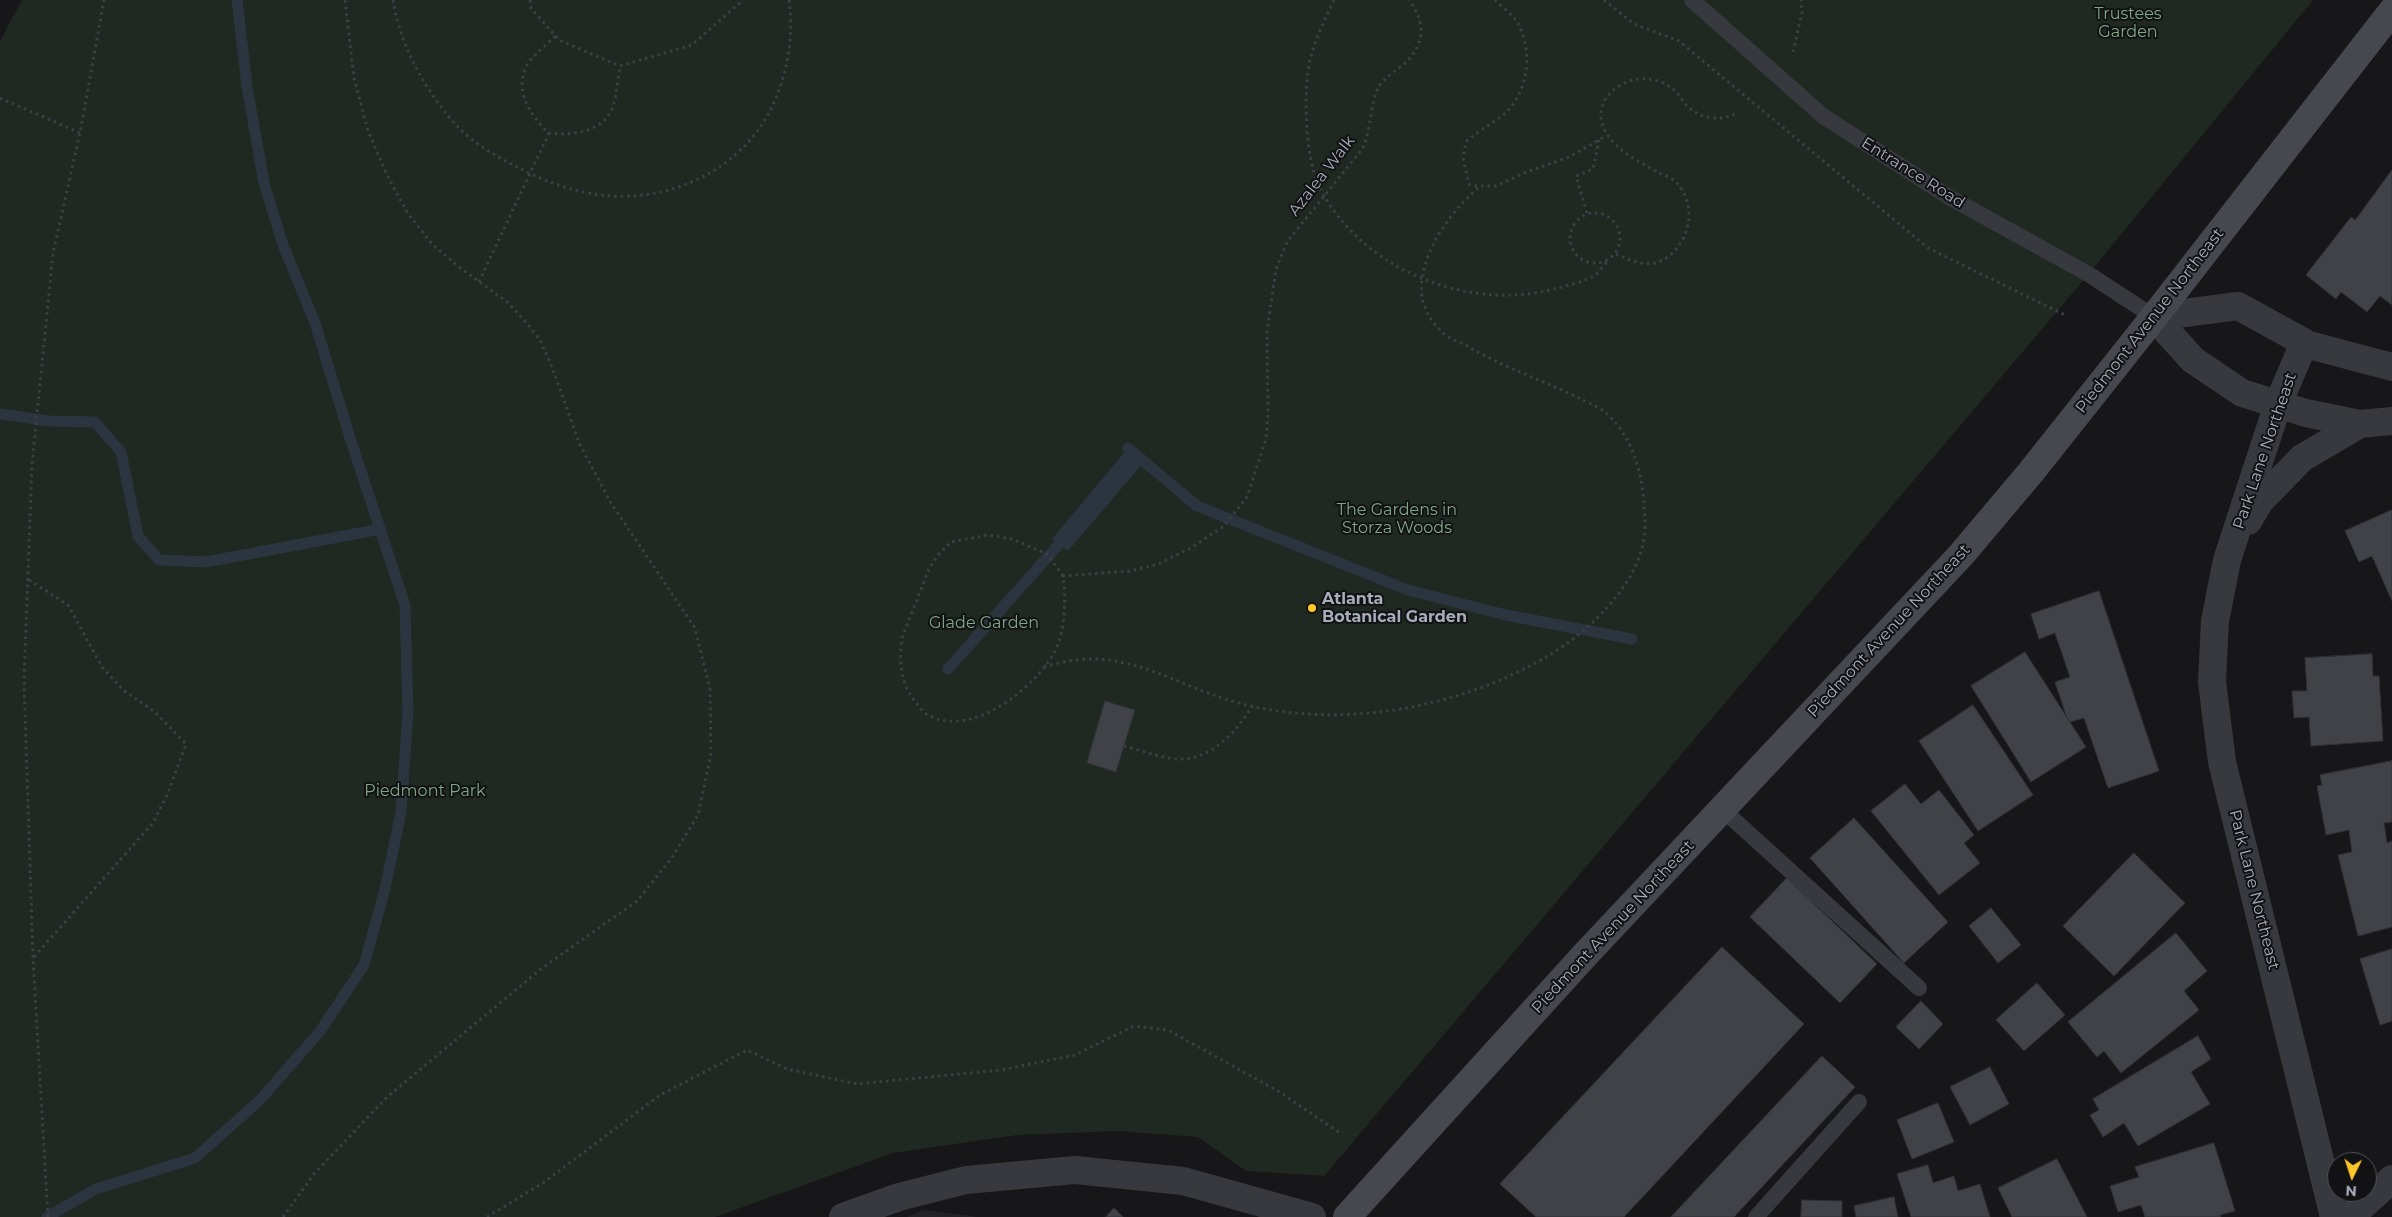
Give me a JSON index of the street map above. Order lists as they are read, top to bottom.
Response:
{
  "streets": {
    "main road": ["Piedmont Avenue Northeast"],
    "street": ["Park Lane Northeast"],
    "lane": ["Entrance Road"],
    "path": ["Azalea Walk"]
  },
  "crossings": [
    ["Entrance Road", "Piedmont Avenue Northeast"]
  ],
  "parks": [
    "Trustees Garden",
    "The Gardens in Storza Woods",
    "Glade Garden",
    "Piedmont Park"
  ],
  "places": ["Atlanta Botanical Garden"],
  "north": "bottom"
}
